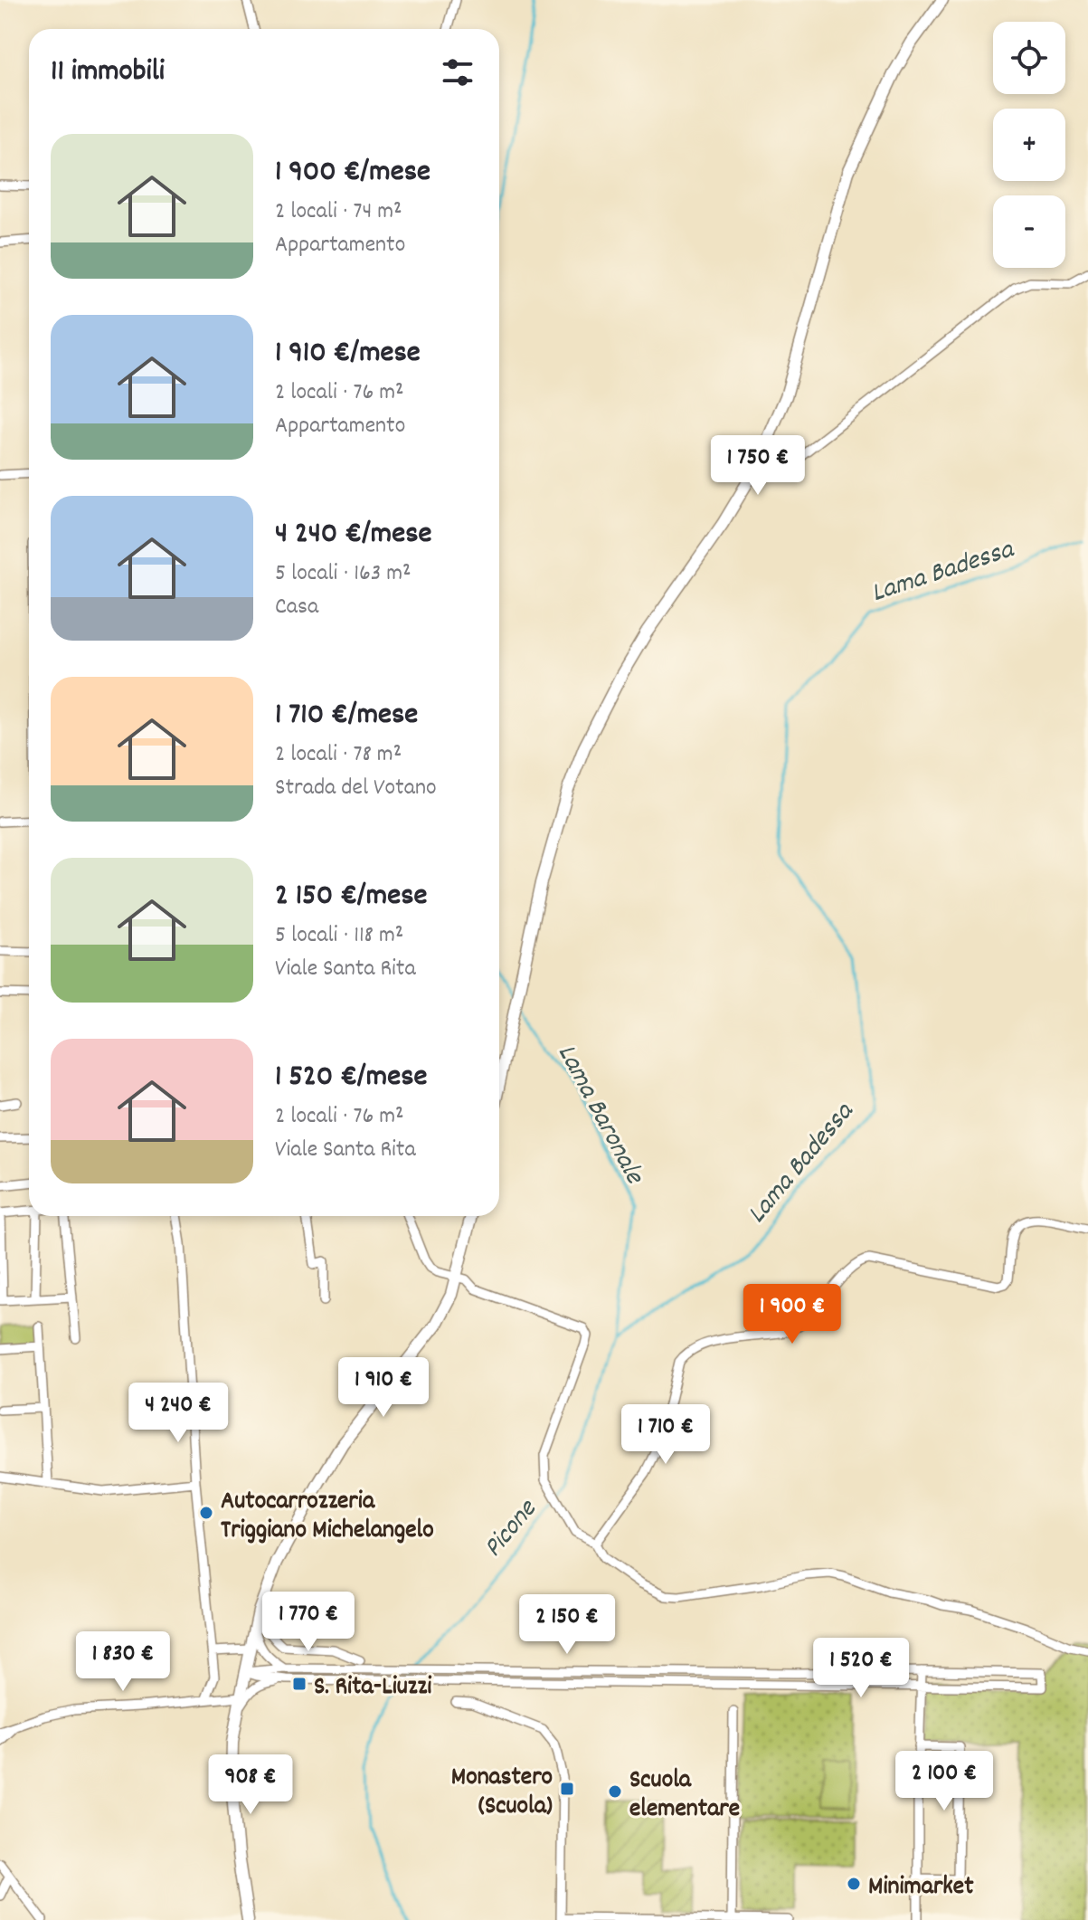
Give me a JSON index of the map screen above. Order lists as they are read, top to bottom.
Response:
{
  "water": ["Lama Badessa", "Lama Baronale", "Picone"],
  "places": {
    "other": ["Autocarrozzeria Triggiano Michelangelo", "Scuola elementare", "Minimarket"],
    "transit": ["S. Rita-Liuzzi", "Monastero (Scuola)"]
  },
  "page": {
    "map_buttons": ["+", "−"],
    "heading": "11 immobili",
    "list": [
      {
        "name": "1 900 €/mese",
        "note": "2 locali · 74 m² · Appartamento"
      },
      {
        "name": "1 910 €/mese",
        "note": "2 locali · 76 m² · Appartamento"
      },
      {
        "name": "4 240 €/mese",
        "note": "5 locali · 163 m² · Casa"
      },
      {
        "name": "1 710 €/mese",
        "note": "2 locali · 78 m² · Strada del Votano"
      },
      {
        "name": "2 150 €/mese",
        "note": "5 locali · 118 m² · Viale Santa Rita"
      },
      {
        "name": "1 520 €/mese",
        "note": "2 locali · 76 m² · Viale Santa Rita"
      }
    ],
    "price": [
      "1 750 €",
      "1 900 €",
      "1 910 €",
      "4 240 €",
      "1 710 €",
      "1 770 €",
      "2 150 €",
      "1 830 €",
      "1 520 €",
      "2 100 €",
      "908 €"
    ]
  }
}
